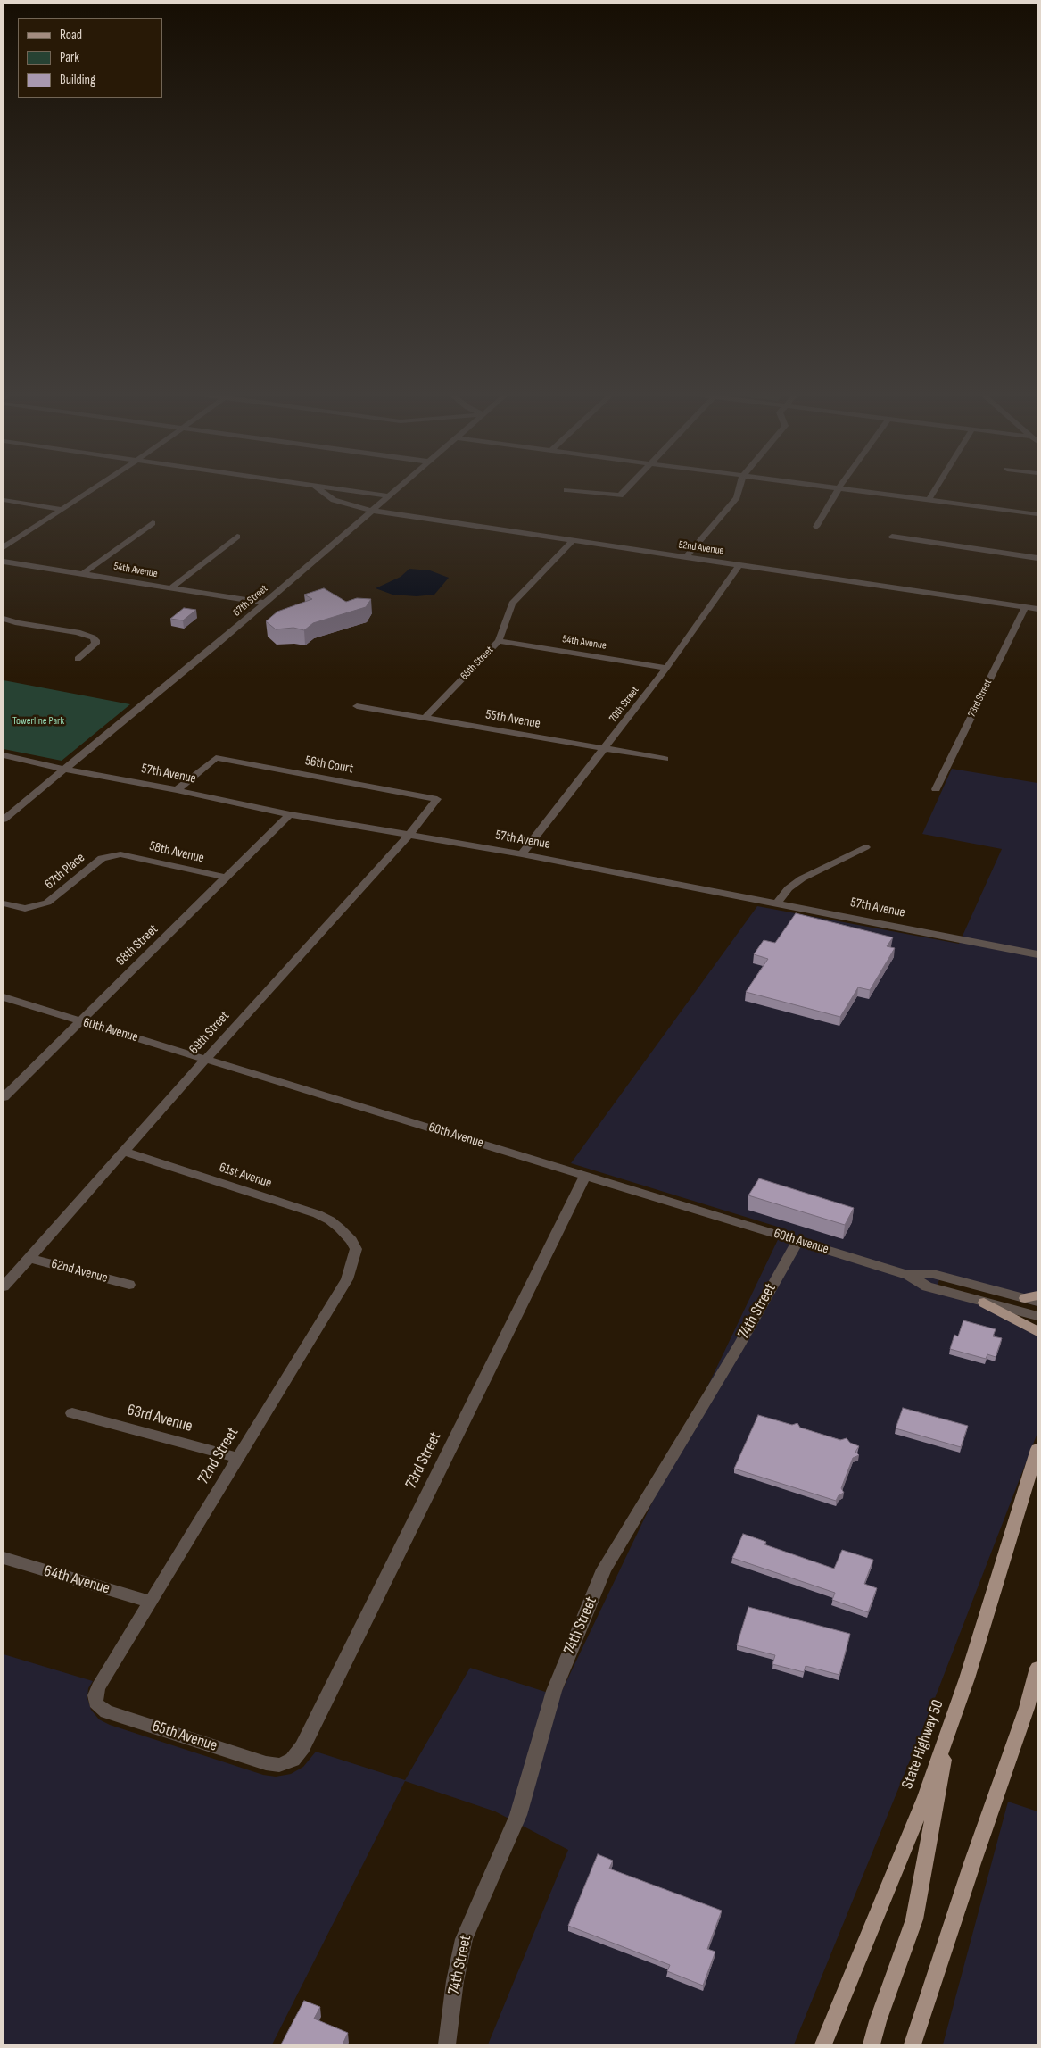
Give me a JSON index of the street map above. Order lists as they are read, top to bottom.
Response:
{
  "streets": {
    "main road": ["State Highway 50"],
    "street": [
      "52nd Avenue",
      "54th Avenue",
      "67th Street",
      "68th Street",
      "73rd Street",
      "70th Street",
      "55th Avenue",
      "56th Court",
      "57th Avenue",
      "58th Avenue",
      "67th Place",
      "60th Avenue",
      "69th Street",
      "61st Avenue",
      "62nd Avenue",
      "74th Street",
      "63rd Avenue",
      "72nd Street",
      "64th Avenue",
      "65th Avenue"
    ]
  },
  "crossings": [
    ["52nd Avenue", "67th Street"],
    ["52nd Avenue", "68th Street"],
    ["52nd Avenue", "73rd Street"],
    ["52nd Avenue", "70th Street"],
    ["54th Avenue", "67th Street"],
    ["54th Avenue", "68th Street"],
    ["54th Avenue", "70th Street"],
    ["67th Street", "57th Avenue"],
    ["68th Street", "55th Avenue"],
    ["68th Street", "57th Avenue"],
    ["68th Street", "58th Avenue"],
    ["68th Street", "60th Avenue"],
    ["73rd Street", "60th Avenue"],
    ["73rd Street", "65th Avenue"],
    ["70th Street", "55th Avenue"],
    ["70th Street", "57th Avenue"],
    ["56th Court", "57th Avenue"],
    ["56th Court", "69th Street"],
    ["57th Avenue", "69th Street"],
    ["58th Avenue", "67th Place"],
    ["60th Avenue", "69th Street"],
    ["60th Avenue", "74th Street"],
    ["69th Street", "61st Avenue"],
    ["69th Street", "62nd Avenue"],
    ["61st Avenue", "72nd Street"],
    ["63rd Avenue", "72nd Street"],
    ["72nd Street", "64th Avenue"],
    ["72nd Street", "65th Avenue"]
  ],
  "parks": ["Towerline Park"],
  "legend": ["Road", "Park", "Building"]
}
